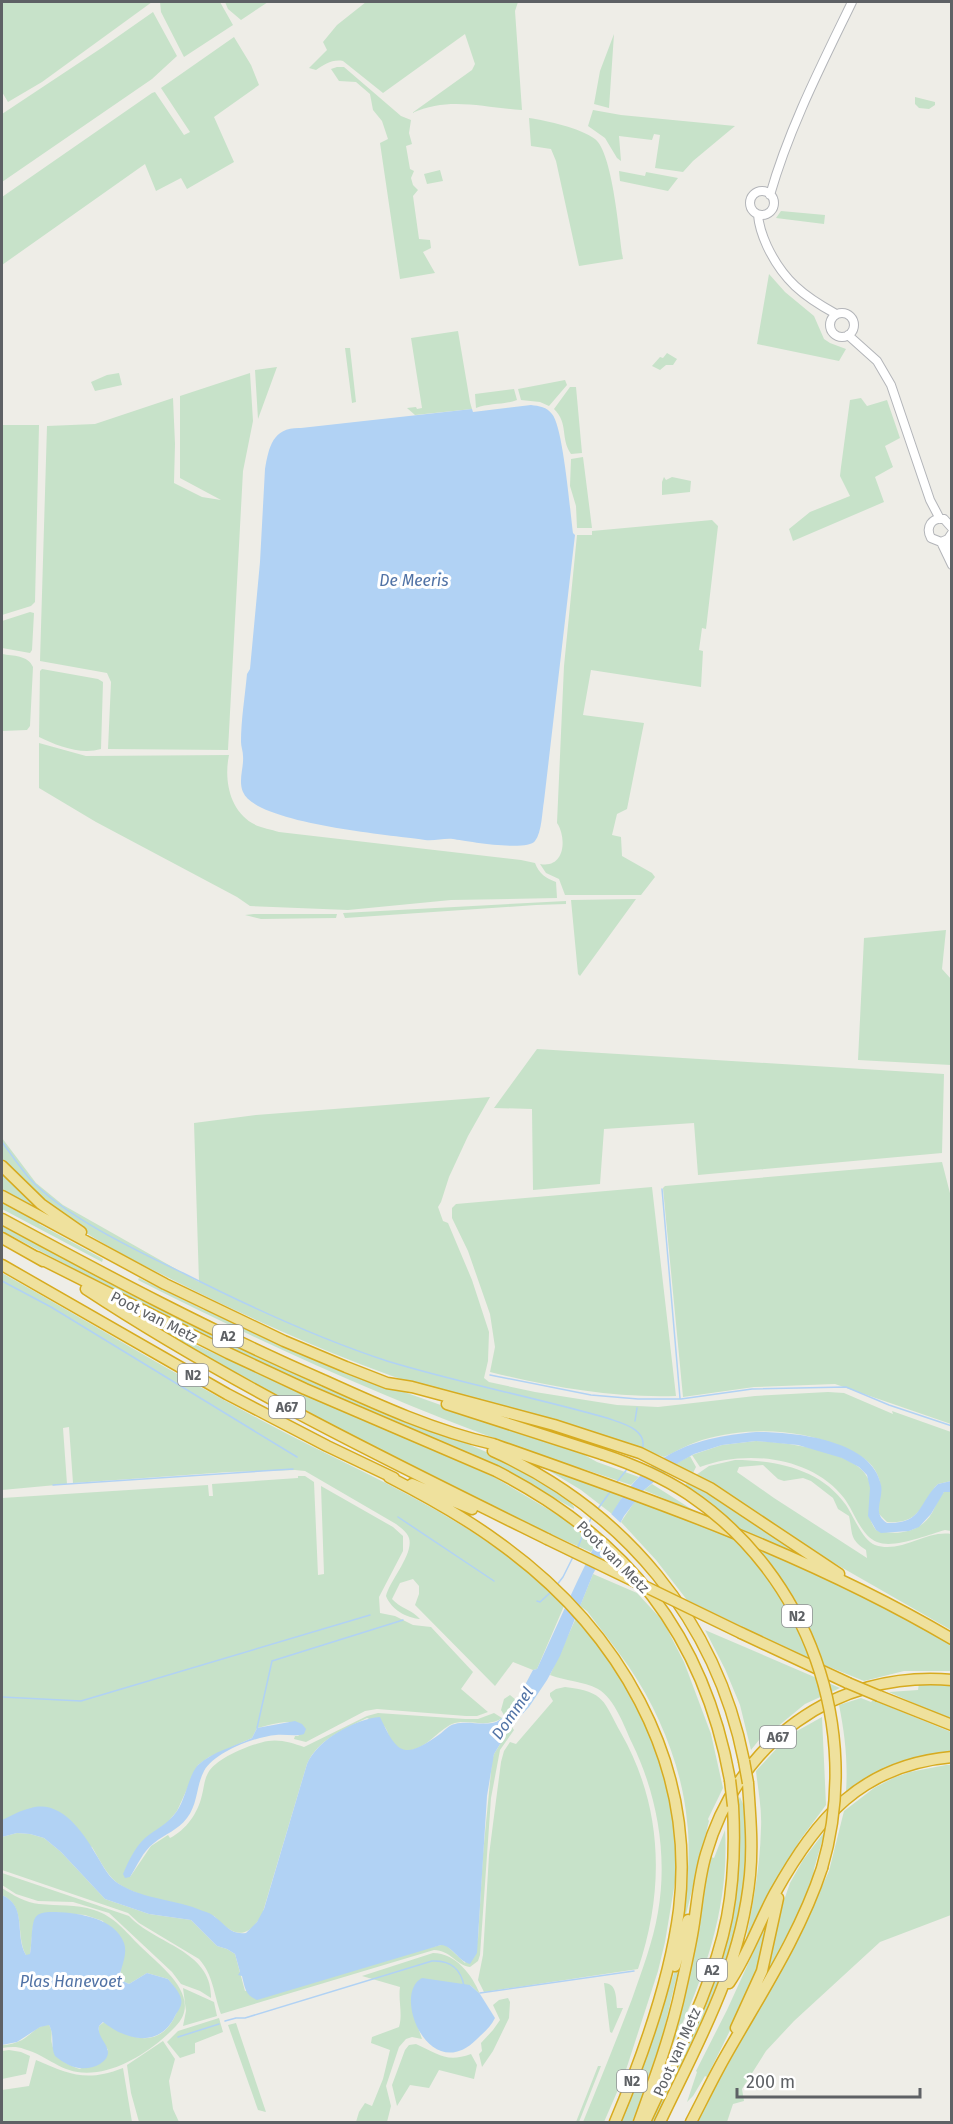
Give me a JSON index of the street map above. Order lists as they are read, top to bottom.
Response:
{
  "streets": {
    "highway": [
      "Poot van Metz",
      "A2",
      "N2",
      "A67"
    ]
  },
  "crossings": [
    ["Poot van Metz", "A2"],
    ["Poot van Metz", "N2"],
    ["Poot van Metz", "A67"],
    ["A2", "N2"],
    ["A2", "A67"],
    ["N2", "A67"]
  ],
  "water": ["De Meeris", "Dommel", "Plas Hanevoet"],
  "scale_bar": "200 m"
}
